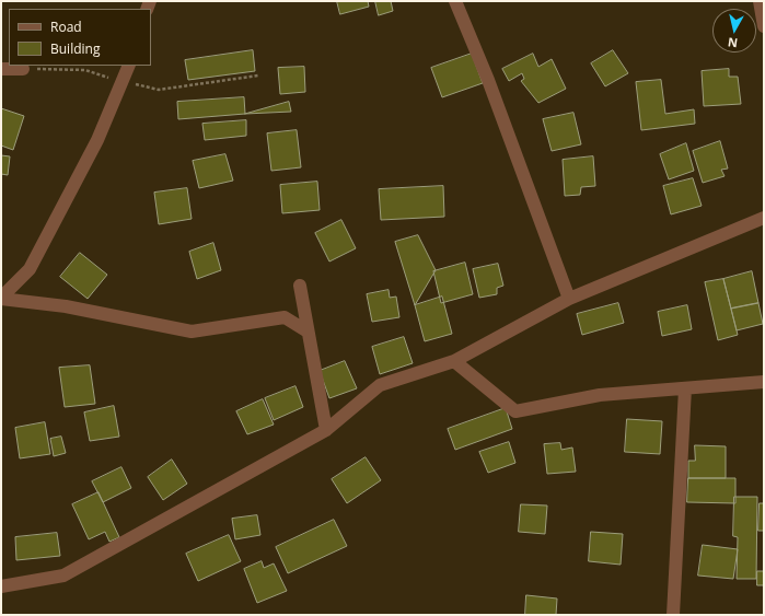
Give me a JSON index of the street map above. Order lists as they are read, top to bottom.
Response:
{
  "legend": ["Road", "Building"],
  "north": "bottom"
}
